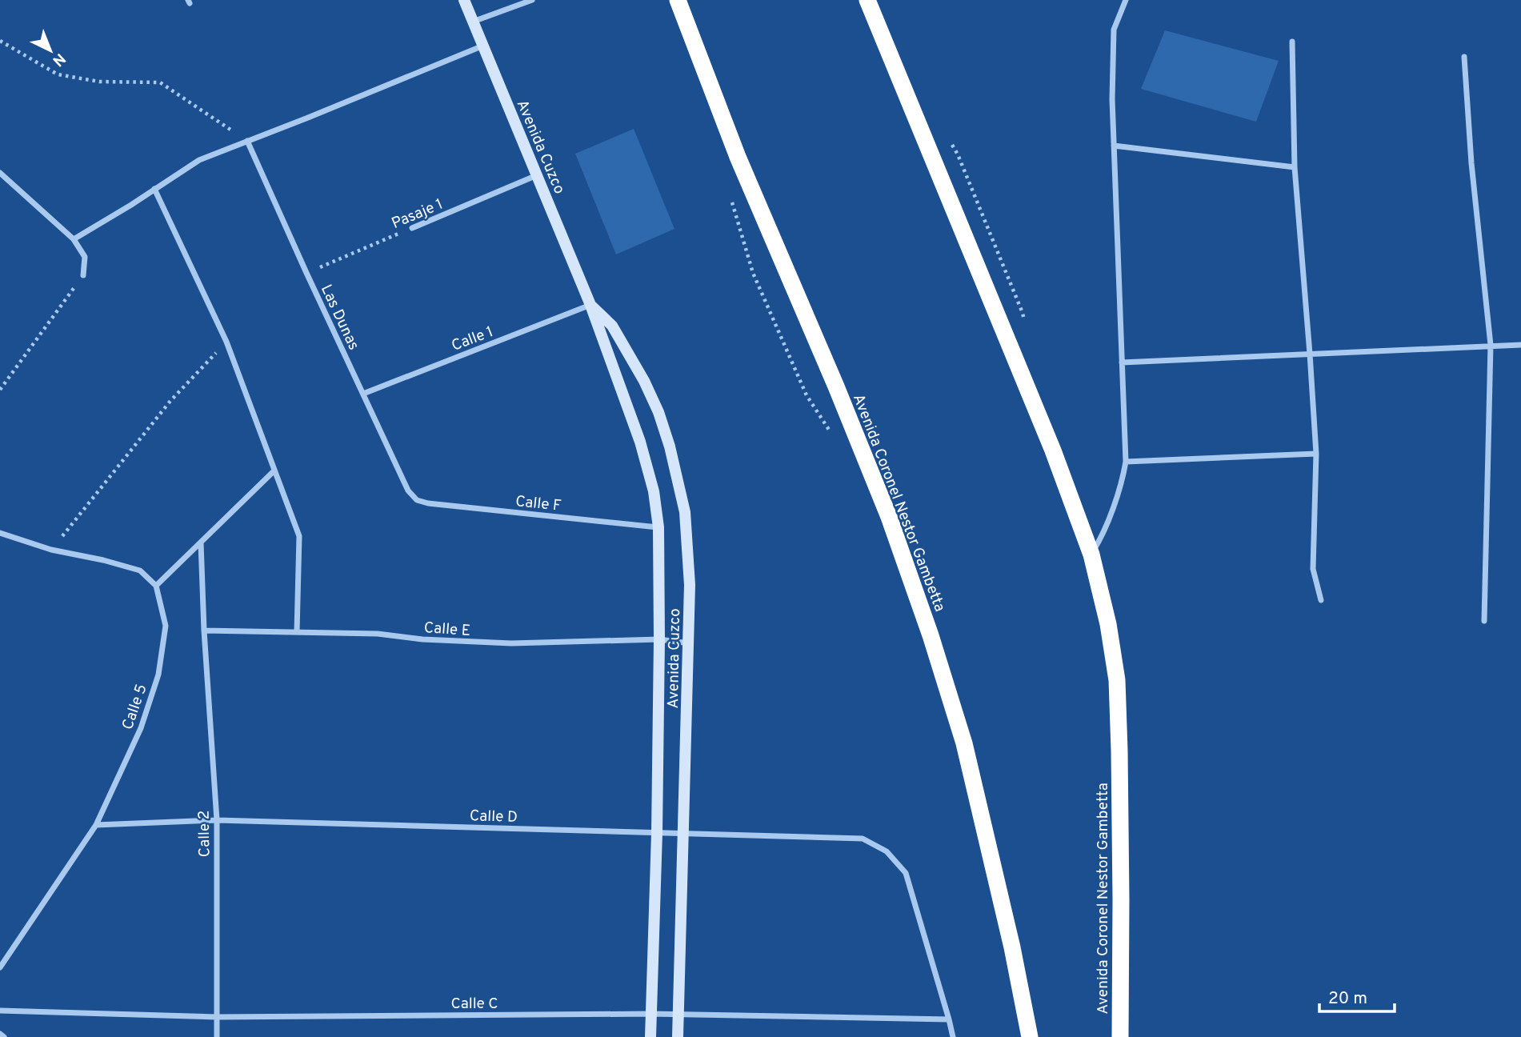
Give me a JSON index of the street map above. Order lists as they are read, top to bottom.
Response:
{
  "streets": {
    "highway": ["Avenida Coronel Nestor Gambetta"],
    "street": [
      "Avenida Cuzco",
      "Pasaje 1",
      "Las Dunas",
      "Calle 1",
      "Calle F",
      "Calle E",
      "Calle 5",
      "Calle D",
      "Calle 2",
      "Calle C"
    ]
  },
  "crossings": [
    ["Avenida Cuzco", "Pasaje 1"],
    ["Avenida Cuzco", "Calle 1"],
    ["Avenida Cuzco", "Calle F"],
    ["Avenida Cuzco", "Calle E"],
    ["Avenida Cuzco", "Calle D"],
    ["Avenida Cuzco", "Calle C"],
    ["Pasaje 1", "Las Dunas"],
    ["Las Dunas", "Calle 1"],
    ["Las Dunas", "Calle F"],
    ["Calle E", "Calle 2"],
    ["Calle 5", "Calle D"],
    ["Calle D", "Calle 2"],
    ["Calle D", "Calle C"],
    ["Calle 2", "Calle C"]
  ],
  "scale_bar": "20 m",
  "north": "bottom right"
}
